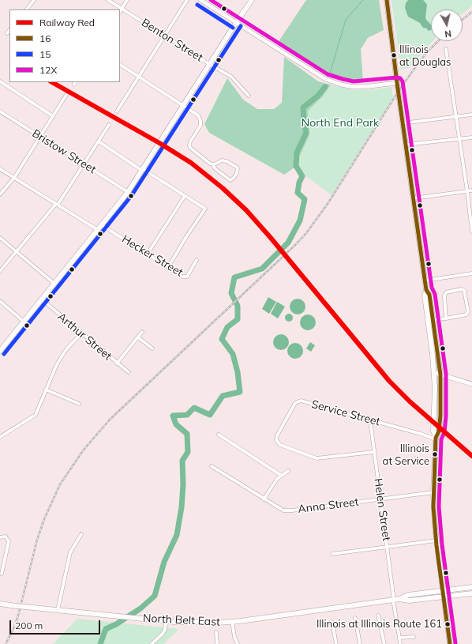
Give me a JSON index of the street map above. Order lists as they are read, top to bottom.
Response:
{
  "streets": {
    "main road": ["North Belt East"],
    "street": [
      "Benton Street",
      "Bristow Street",
      "Hecker Street",
      "Arthur Street",
      "Service Street",
      "Anna Street",
      "Helen Street"
    ]
  },
  "crossings": [
    ["Service Street", "Helen Street"],
    ["Anna Street", "Helen Street"],
    ["Helen Street", "North Belt East"]
  ],
  "parks": ["North End Park"],
  "places": ["Illinois at Douglas", "Illinois at Service", "Illinois at Illinois Route 161"],
  "lines": [
    "transit line 16",
    "transit line 12X",
    "transit line 15",
    "rail line Red"
  ],
  "legend": [
    "Railway Red",
    "16",
    "15",
    "12X"
  ],
  "scale_bar": "200 m",
  "north": "bottom"
}
